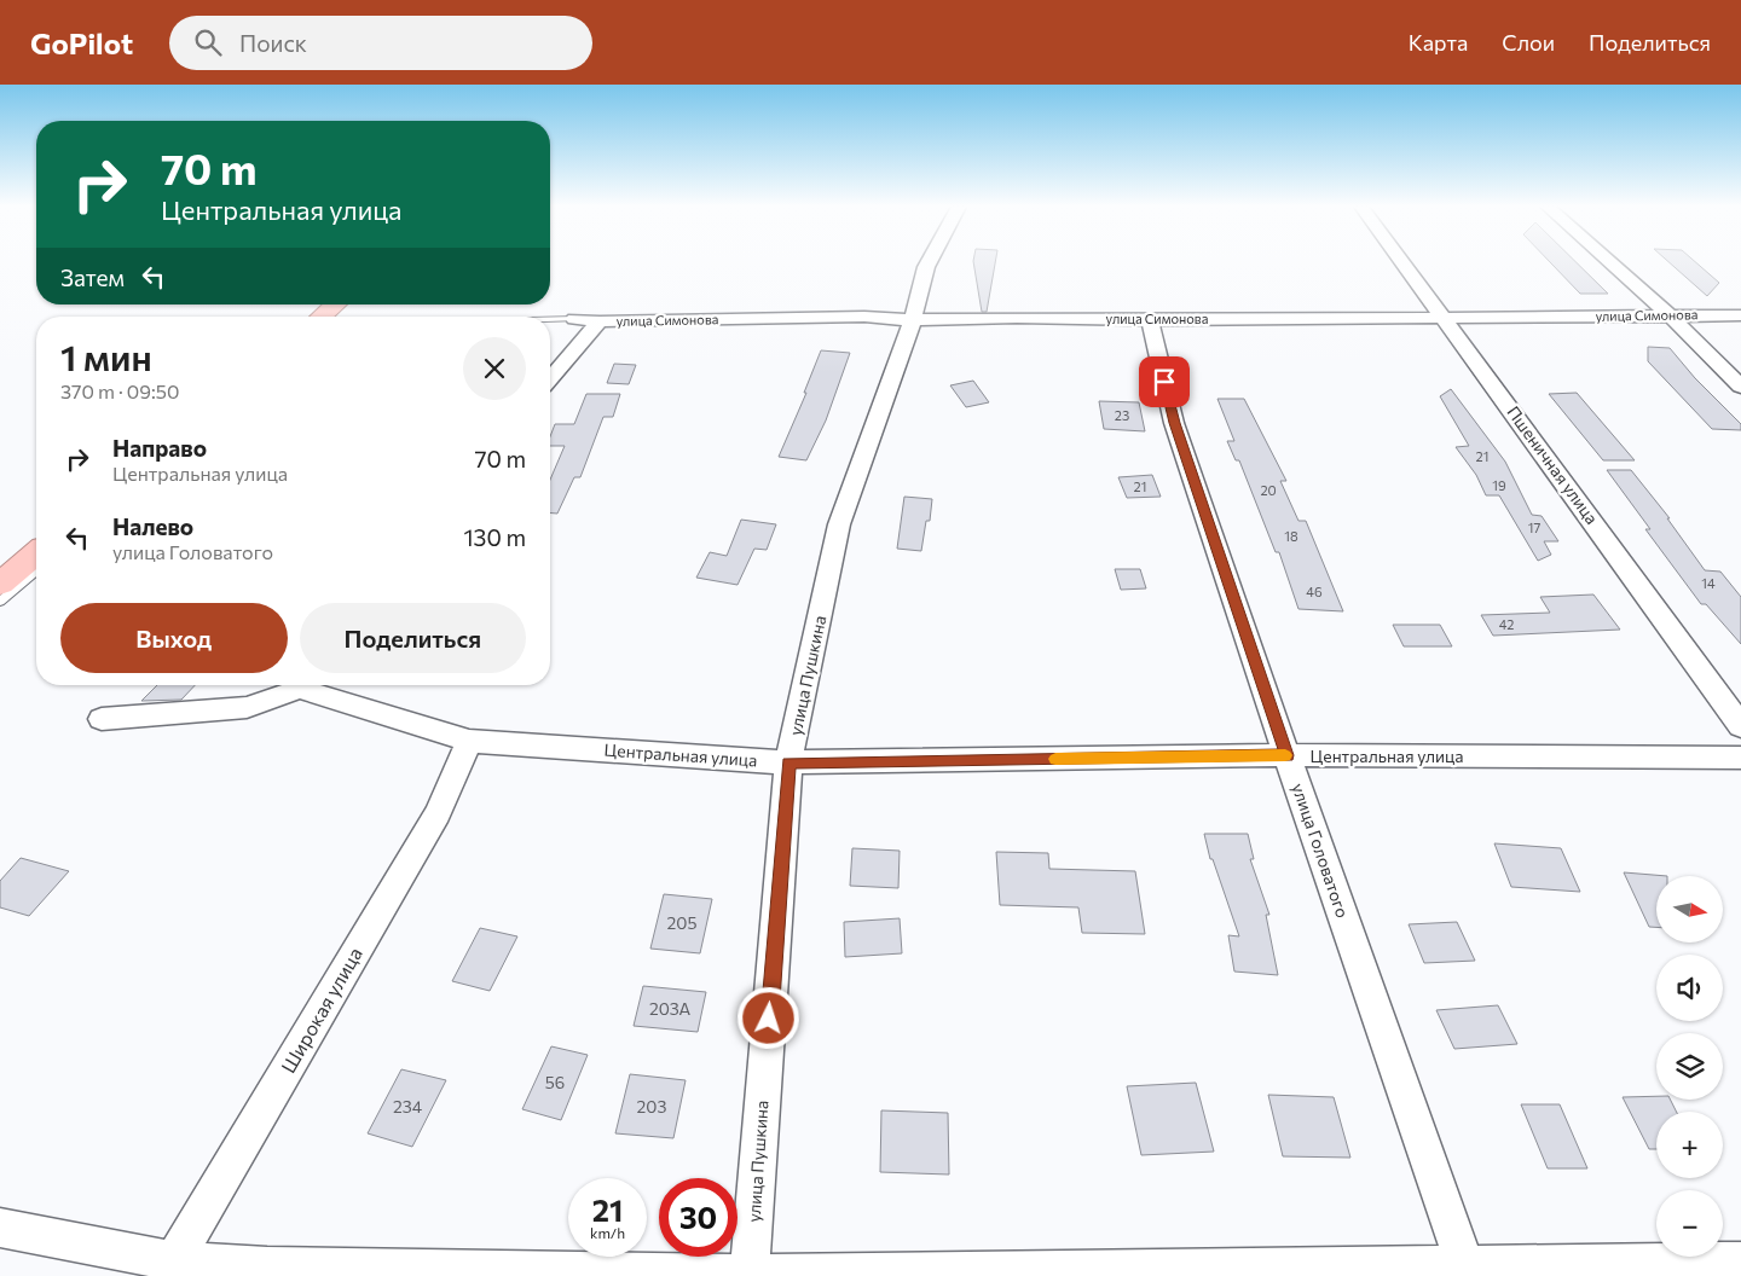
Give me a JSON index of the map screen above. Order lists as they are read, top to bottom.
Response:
{
  "streets": {
    "street": [
      "улица Симонова",
      "Пшеничная улица",
      "улица Пушкина",
      "Центральная улица",
      "улица Головатого",
      "Широкая улица"
    ]
  },
  "crossings": [
    ["улица Симонова", "Пшеничная улица"],
    ["улица Симонова", "улица Пушкина"],
    ["улица Симонова", "улица Головатого"],
    ["улица Пушкина", "Центральная улица"],
    ["Центральная улица", "улица Головатого"],
    ["Центральная улица", "Широкая улица"]
  ],
  "house_numbers": [
    "23",
    "21",
    "19",
    "21",
    "20",
    "17",
    "18",
    "14",
    "46",
    "42",
    "205",
    "203А",
    "56",
    "234",
    "203"
  ],
  "north": "right",
  "page": {
    "header": "GoPilot",
    "search": "Поиск",
    "nav": ["Карта", "Слои", "Поделиться"],
    "turn": ["70 m", "Центральная улица"],
    "then": "Затем",
    "heading": ["1 мин", "370 m · 09:50"],
    "list": [
      {
        "name": "Направо",
        "note": "Центральная улица",
        "value": "70 m"
      },
      {
        "name": "Налево",
        "note": "улица Головатого",
        "value": "130 m"
      }
    ],
    "buttons": ["Выход", "Поделиться"],
    "map_buttons": ["+", "−"],
    "speed": "21 km/h",
    "limit": "30"
  }
}
